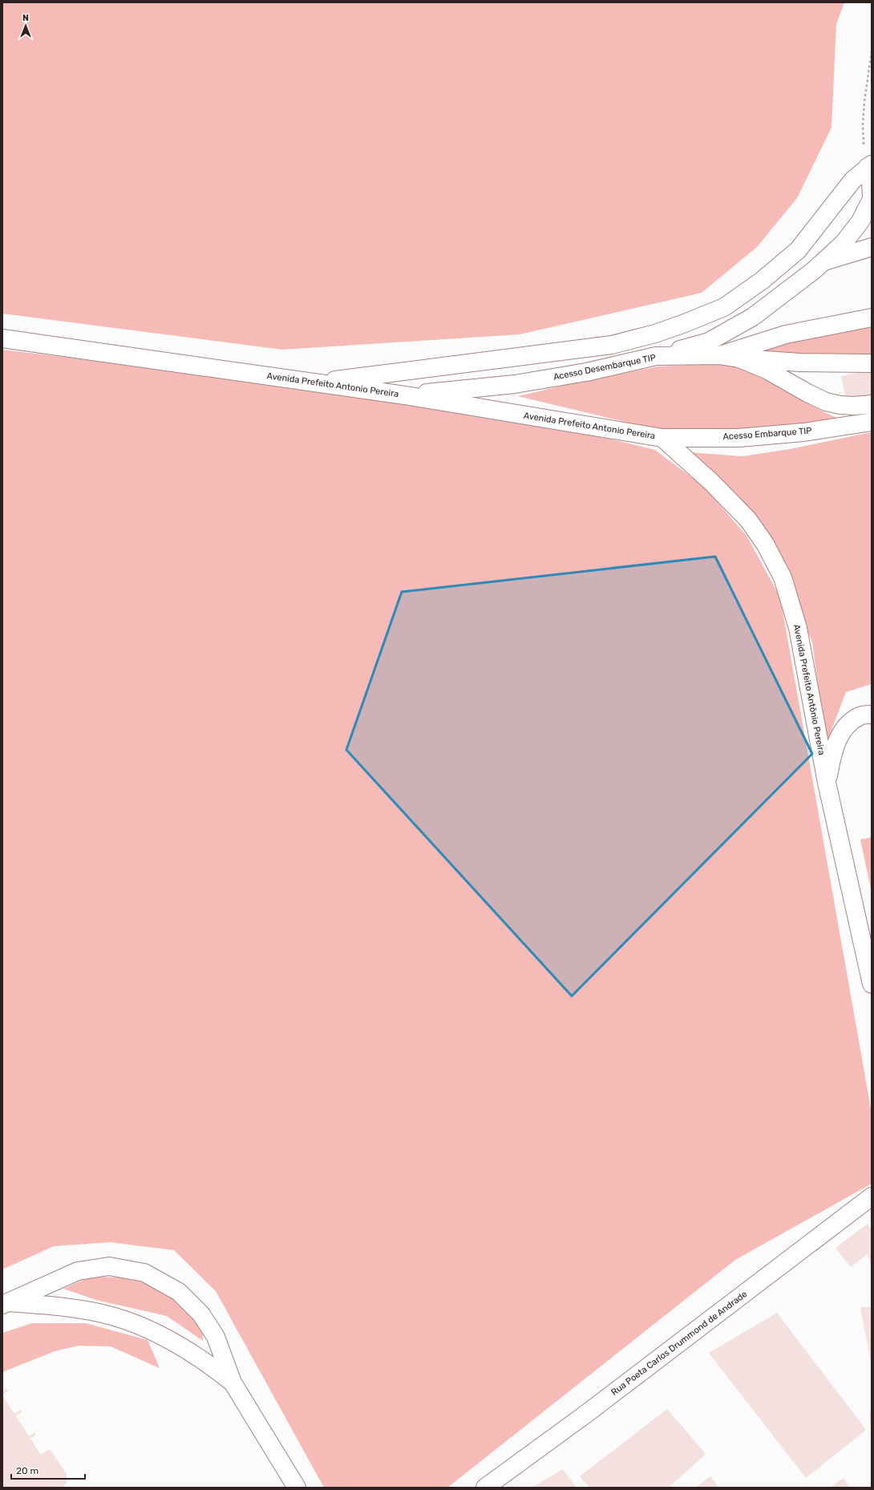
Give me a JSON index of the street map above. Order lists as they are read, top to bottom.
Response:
{
  "streets": {
    "street": [
      "Acesso Desembarque TIP",
      "Avenida Prefeito Antonio Pereira",
      "Acesso Embarque TIP",
      "Avenida Prefeito Antônio Pereira",
      "Rua Poeta Carlos Drummond de Andrade"
    ]
  },
  "crossings": [
    ["Acesso Desembarque TIP", "Avenida Prefeito Antonio Pereira"],
    ["Avenida Prefeito Antonio Pereira", "Acesso Embarque TIP"],
    ["Avenida Prefeito Antonio Pereira", "Avenida Prefeito Antônio Pereira"],
    ["Acesso Embarque TIP", "Avenida Prefeito Antônio Pereira"]
  ],
  "scale_bar": "20 m",
  "north": "top"
}
